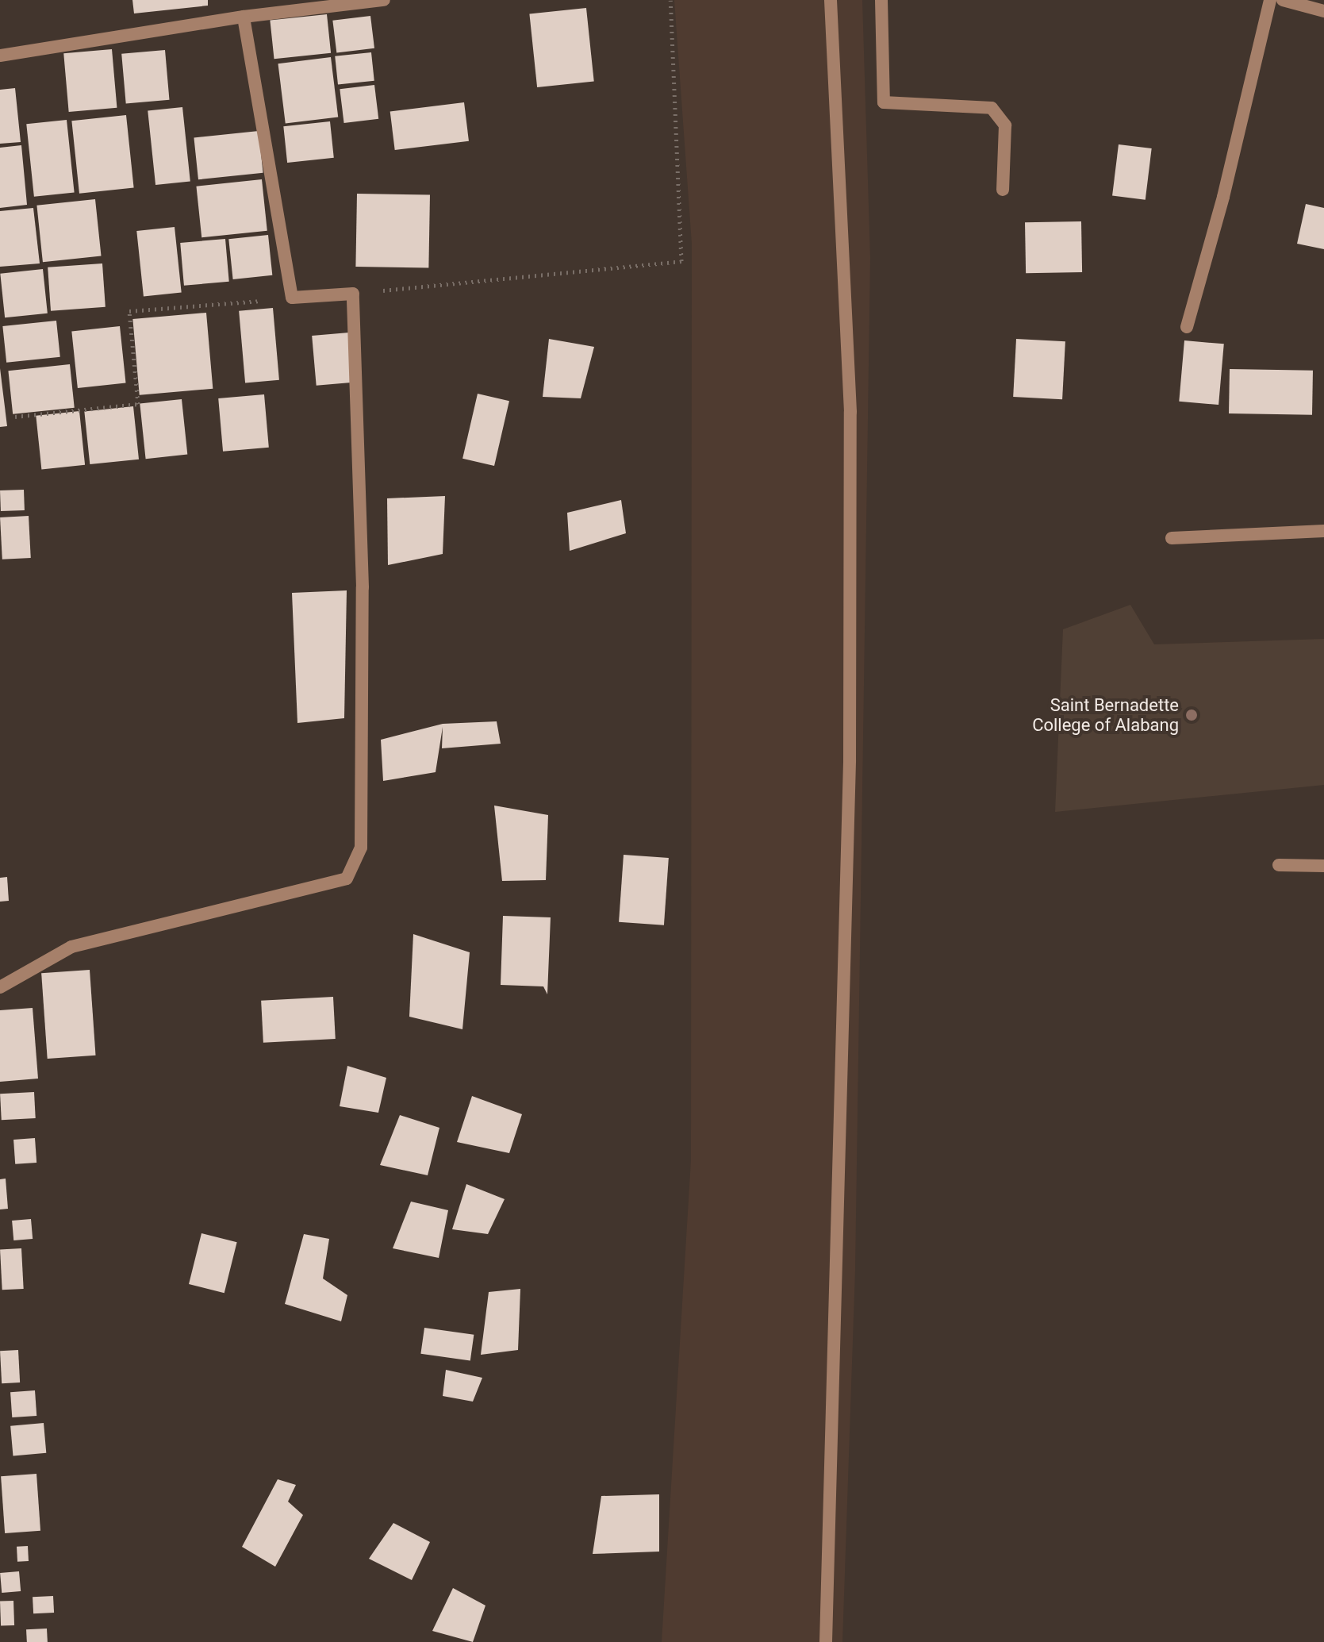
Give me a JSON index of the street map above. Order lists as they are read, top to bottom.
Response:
{
  "places": ["Saint Bernadette College of Alabang"]
}
